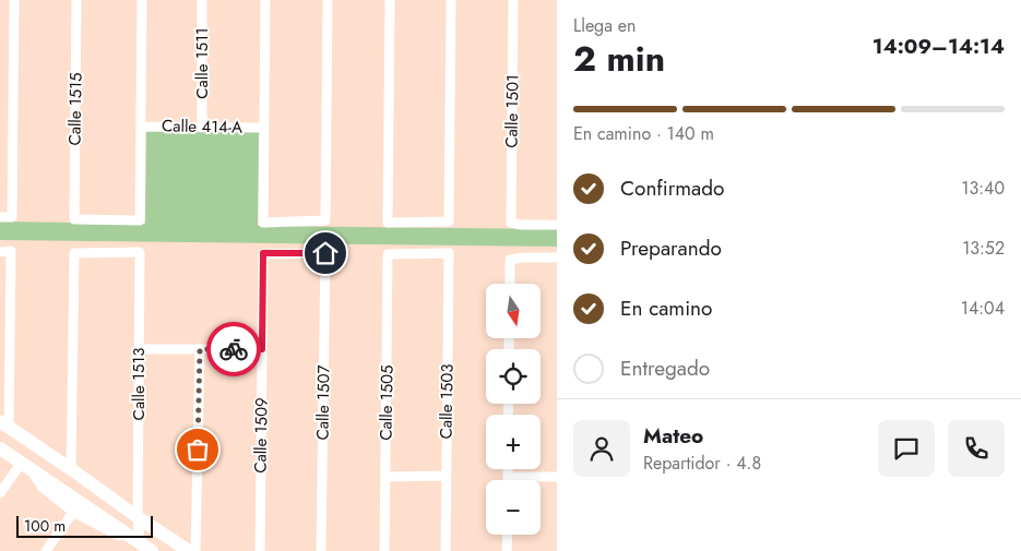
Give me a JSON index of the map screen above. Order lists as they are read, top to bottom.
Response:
{
  "streets": {
    "street": [
      "Calle 1511",
      "Calle 1515",
      "Calle 1501",
      "Calle 414-A",
      "Calle 1513",
      "Calle 1503",
      "Calle 1507",
      "Calle 1505",
      "Calle 1509"
    ]
  },
  "crossings": [
    ["Calle 1511", "Calle 414-A"],
    ["Calle 1515", "Calle 414-A"],
    ["Calle 1503", "Calle 1505"],
    ["Calle 1507", "Calle 1509"]
  ],
  "scale_bar": "100 m",
  "north": "bottom",
  "page": {
    "heading": ["2 min", "Llega en", "14:09–14:14"],
    "panel": ["Mateo", "Repartidor · 4.8"],
    "bar": "En camino · 140 m",
    "list": [
      ["Confirmado", "13:40"],
      ["Preparando", "13:52"],
      ["En camino", "14:04"],
      "Entregado"
    ],
    "map_buttons": ["+", "−"],
    "scale": "100 m"
  }
}
